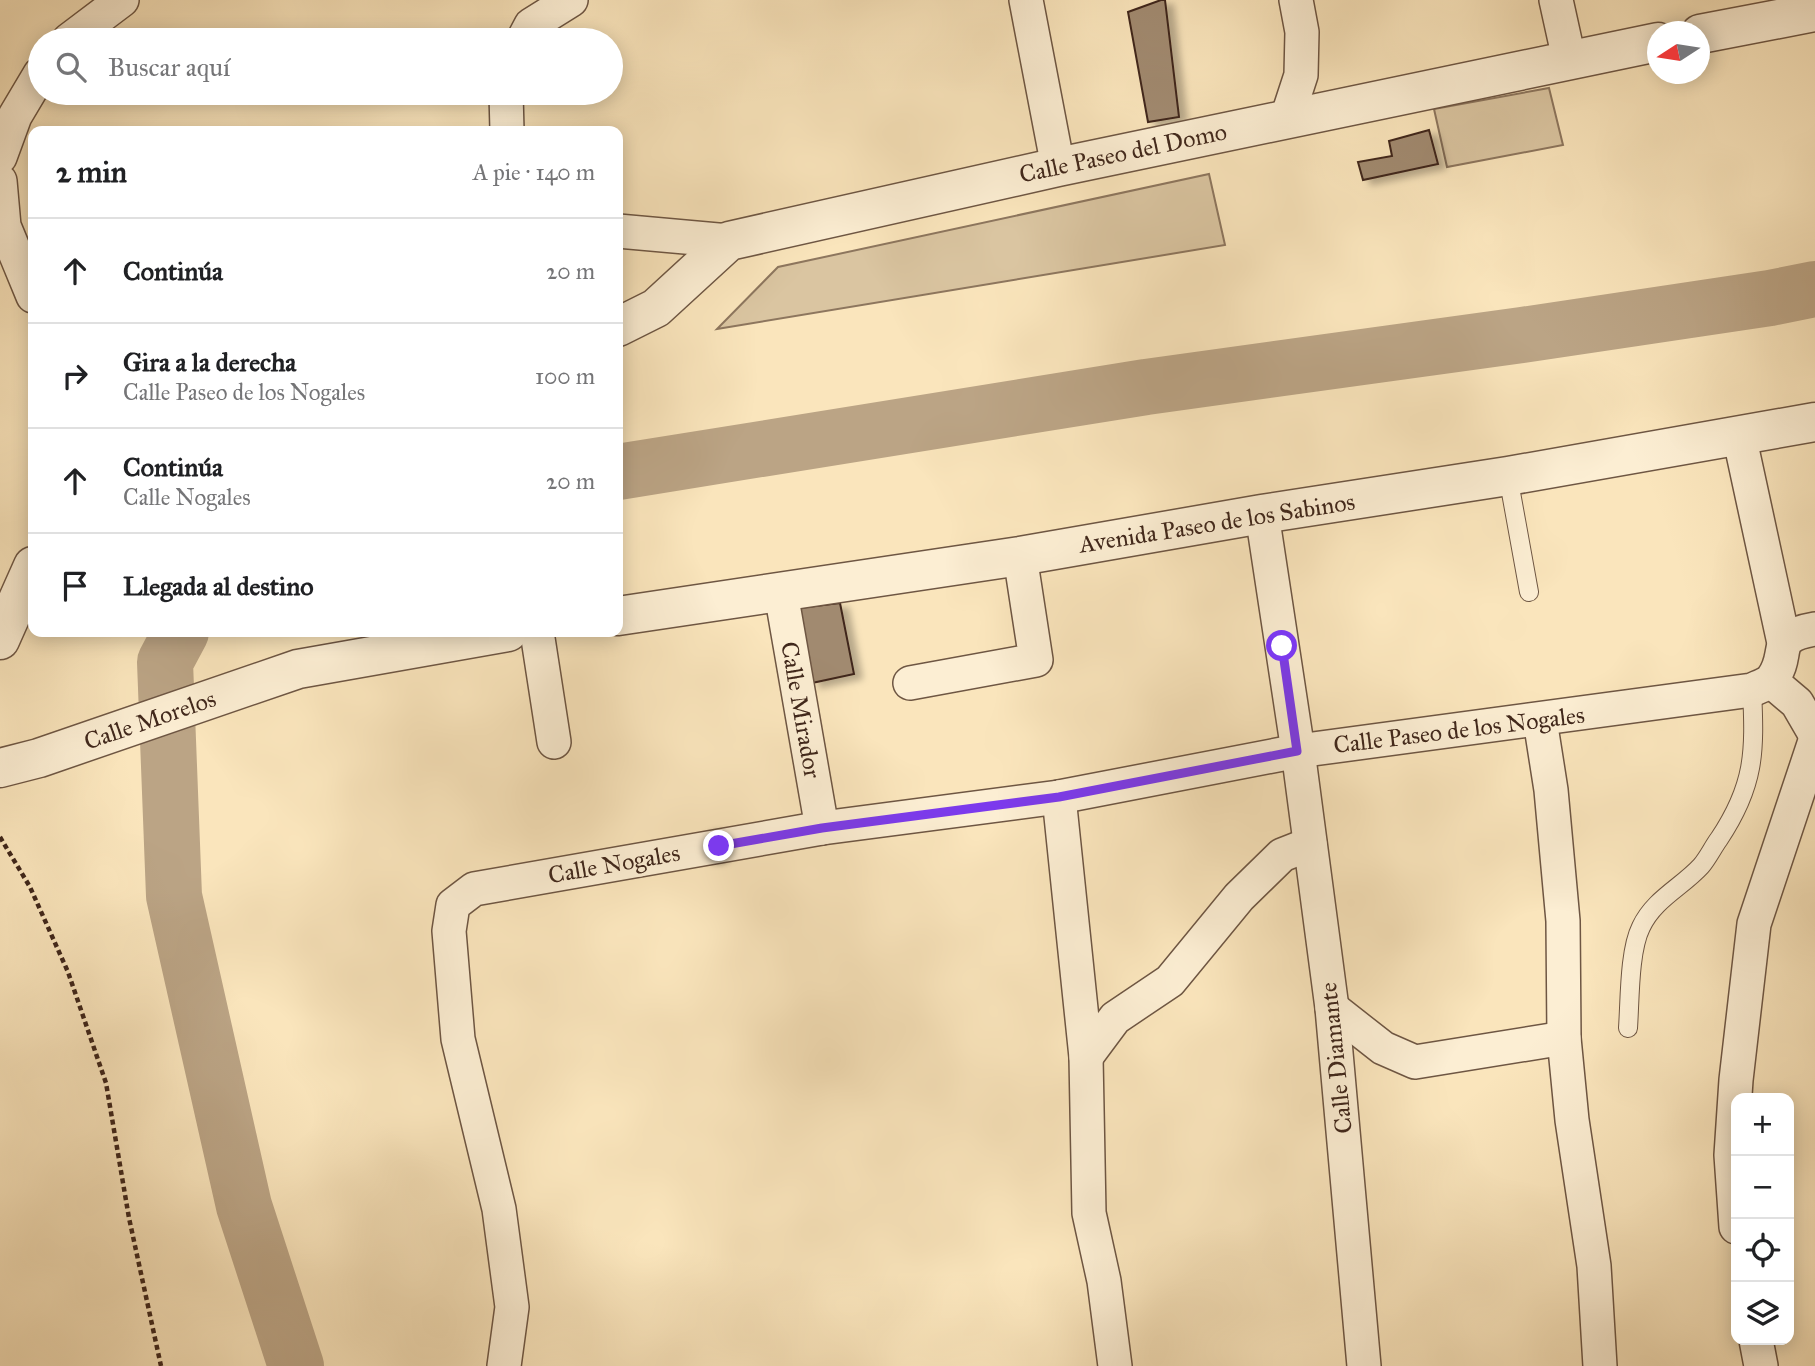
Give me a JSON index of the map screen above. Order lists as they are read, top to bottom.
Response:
{
  "streets": {
    "street": [
      "Calle Paseo del Domo",
      "Avenida Paseo de los Sabinos",
      "Calle Mirador",
      "Calle Morelos",
      "Calle Paseo de los Nogales",
      "Calle Nogales",
      "Calle Diamante"
    ]
  },
  "crossings": [
    ["Avenida Paseo de los Sabinos", "Calle Mirador"],
    ["Avenida Paseo de los Sabinos", "Calle Diamante"],
    ["Calle Mirador", "Calle Paseo de los Nogales"],
    ["Calle Mirador", "Calle Nogales"],
    ["Calle Paseo de los Nogales", "Calle Nogales"],
    ["Calle Paseo de los Nogales", "Calle Diamante"]
  ],
  "north": "left",
  "page": {
    "search": "Buscar aquí",
    "heading": ["2 min", "A pie · 140 m"],
    "list": [
      ["Continúa", "20 m"],
      ["Gira a la derecha", "Calle Paseo de los Nogales", "100 m"],
      ["Continúa", "Calle Nogales", "20 m"],
      "Llegada al destino"
    ],
    "map_buttons": ["+", "−"]
  }
}
